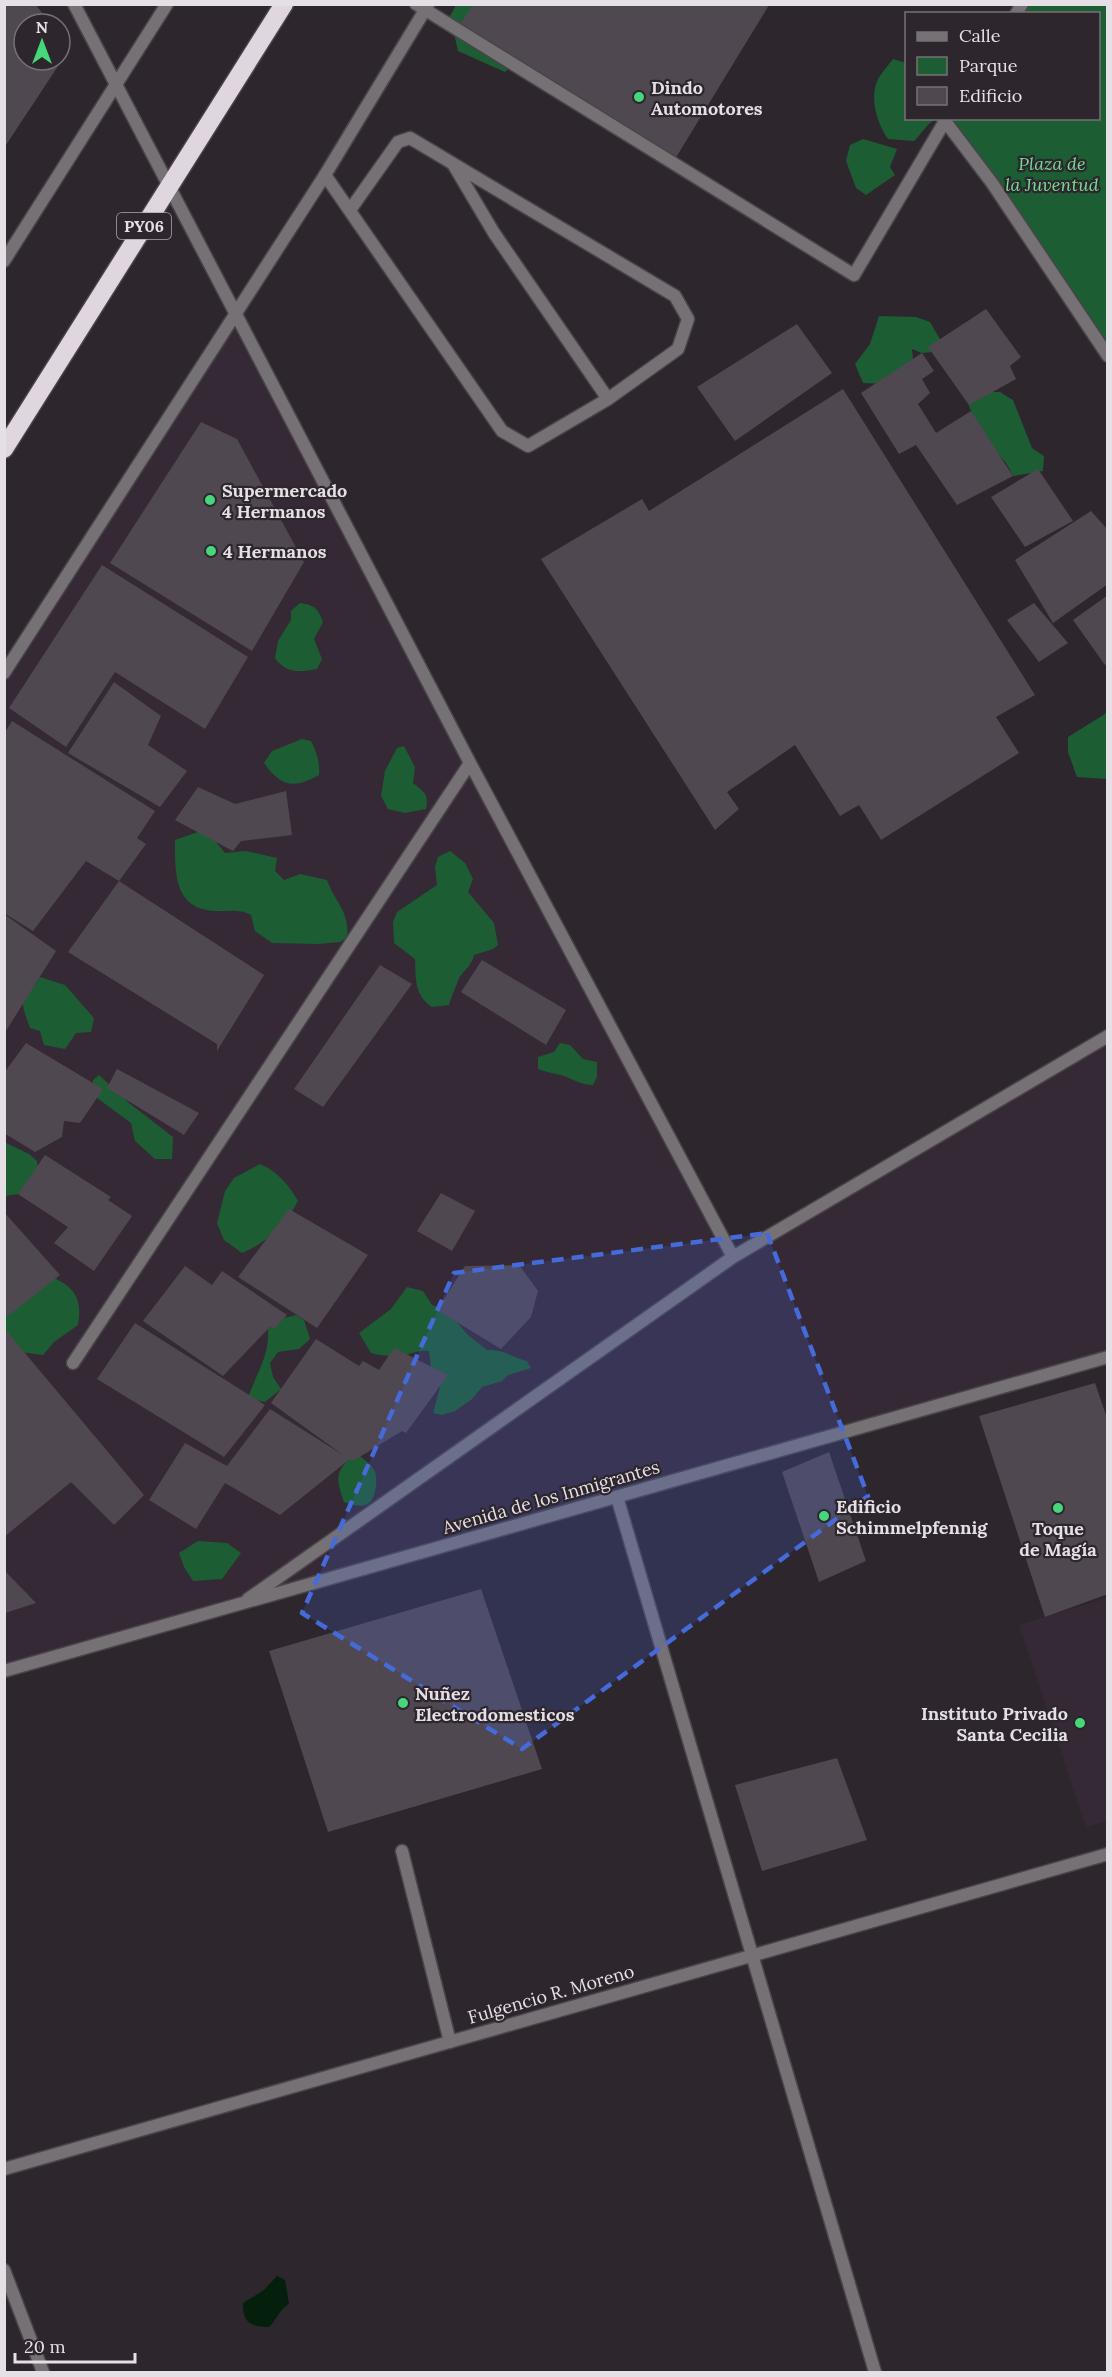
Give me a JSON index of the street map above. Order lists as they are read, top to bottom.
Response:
{
  "streets": {
    "highway": ["PY06"],
    "street": ["Avenida de los Inmigrantes", "Fulgencio R. Moreno"]
  },
  "parks": ["Plaza de la Juventud"],
  "places": [
    "Dindo Automotores",
    "Supermercado 4 Hermanos",
    "4 Hermanos",
    "Toque de Magía",
    "Edificio Schimmelpfennig",
    "Nuñez Electrodomesticos",
    "Instituto Privado Santa Cecilia"
  ],
  "legend": ["Calle", "Parque", "Edificio"],
  "scale_bar": "20 m",
  "north": "top"
}
